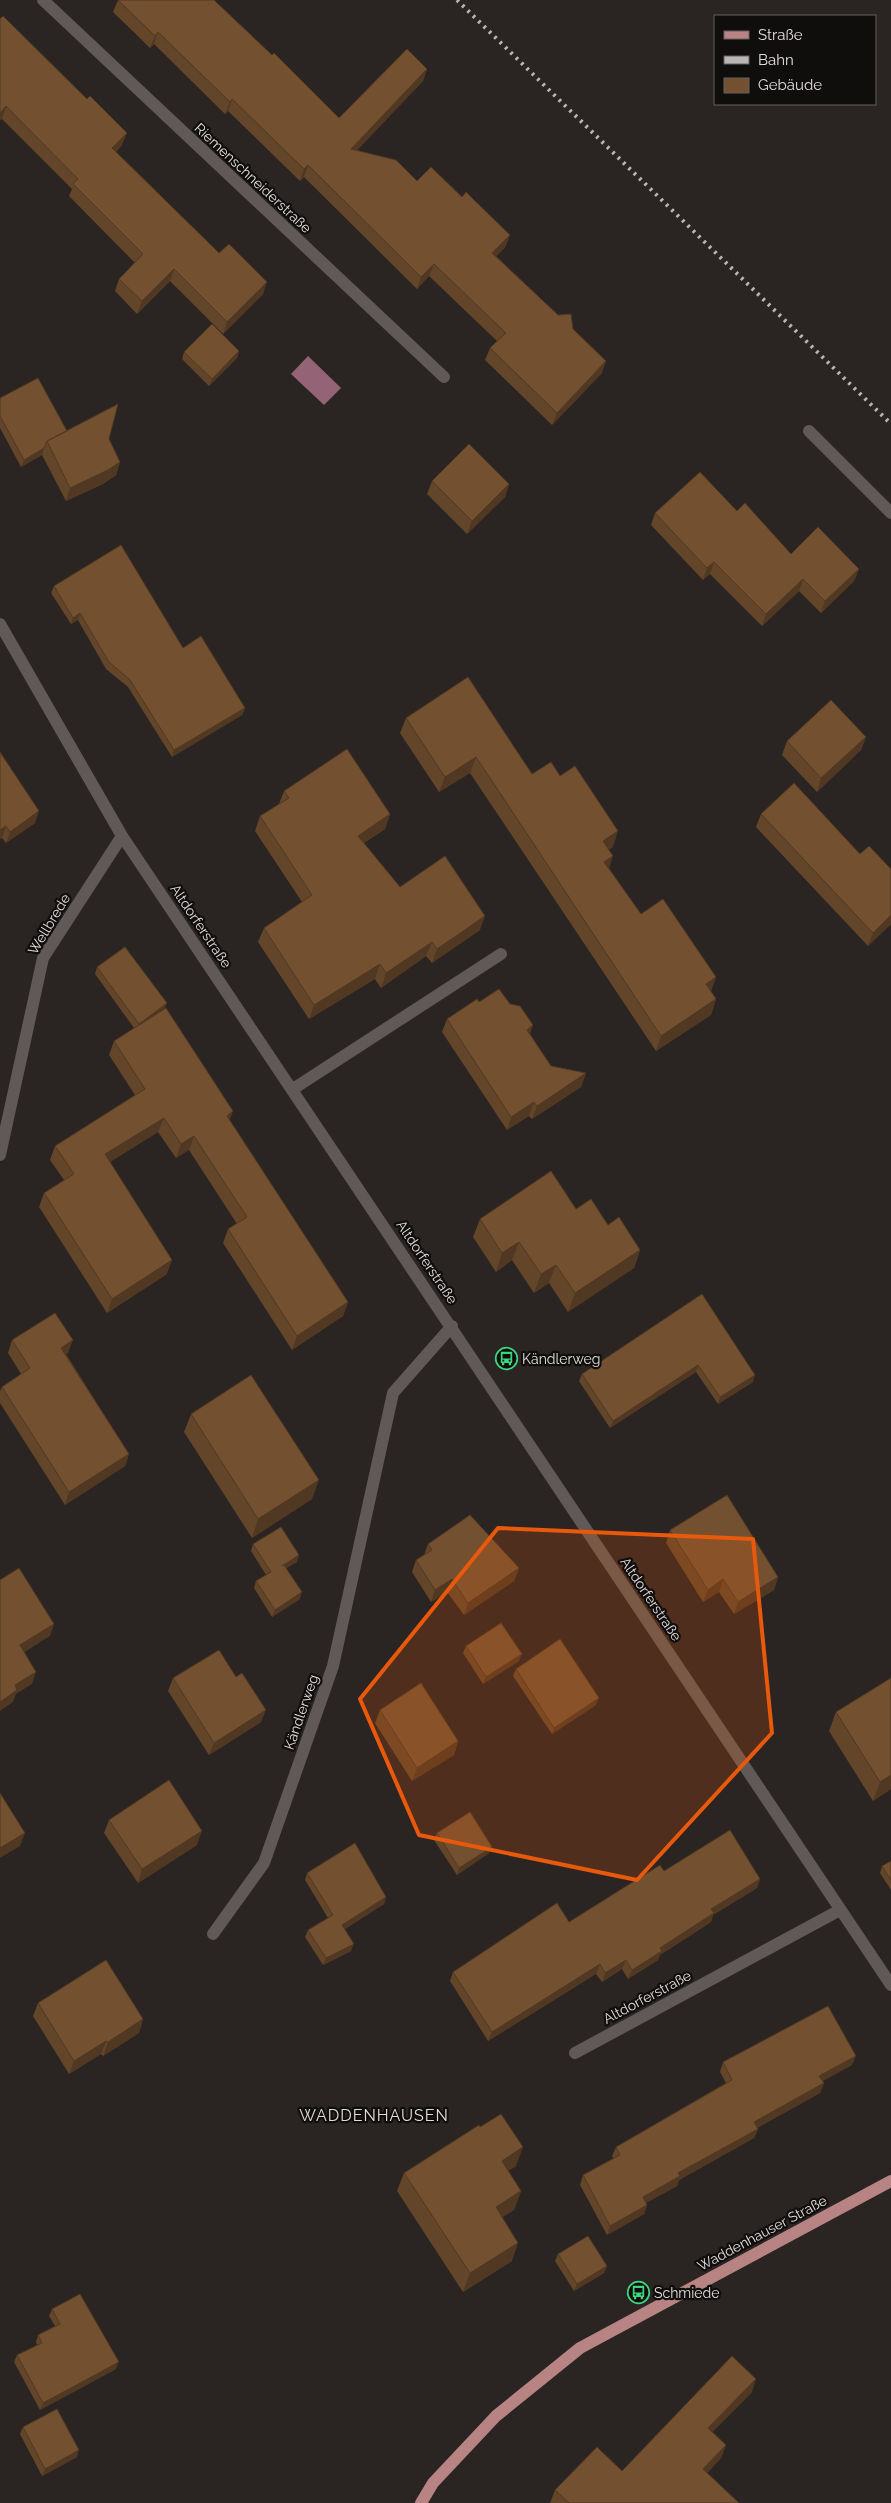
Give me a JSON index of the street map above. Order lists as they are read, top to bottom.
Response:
{
  "streets": {
    "main road": ["Waddenhauser Straße"],
    "street": [
      "Riemenschneiderstraße",
      "Wellbrede",
      "Altdorferstraße",
      "Kändlerweg"
    ]
  },
  "crossings": [
    ["Wellbrede", "Altdorferstraße"],
    ["Altdorferstraße", "Kändlerweg"]
  ],
  "districts": ["WADDENHAUSEN"],
  "places": {
    "bus stop": ["Kändlerweg", "Schmiede"]
  },
  "legend": ["Straße", "Bahn", "Gebäude"]
}
